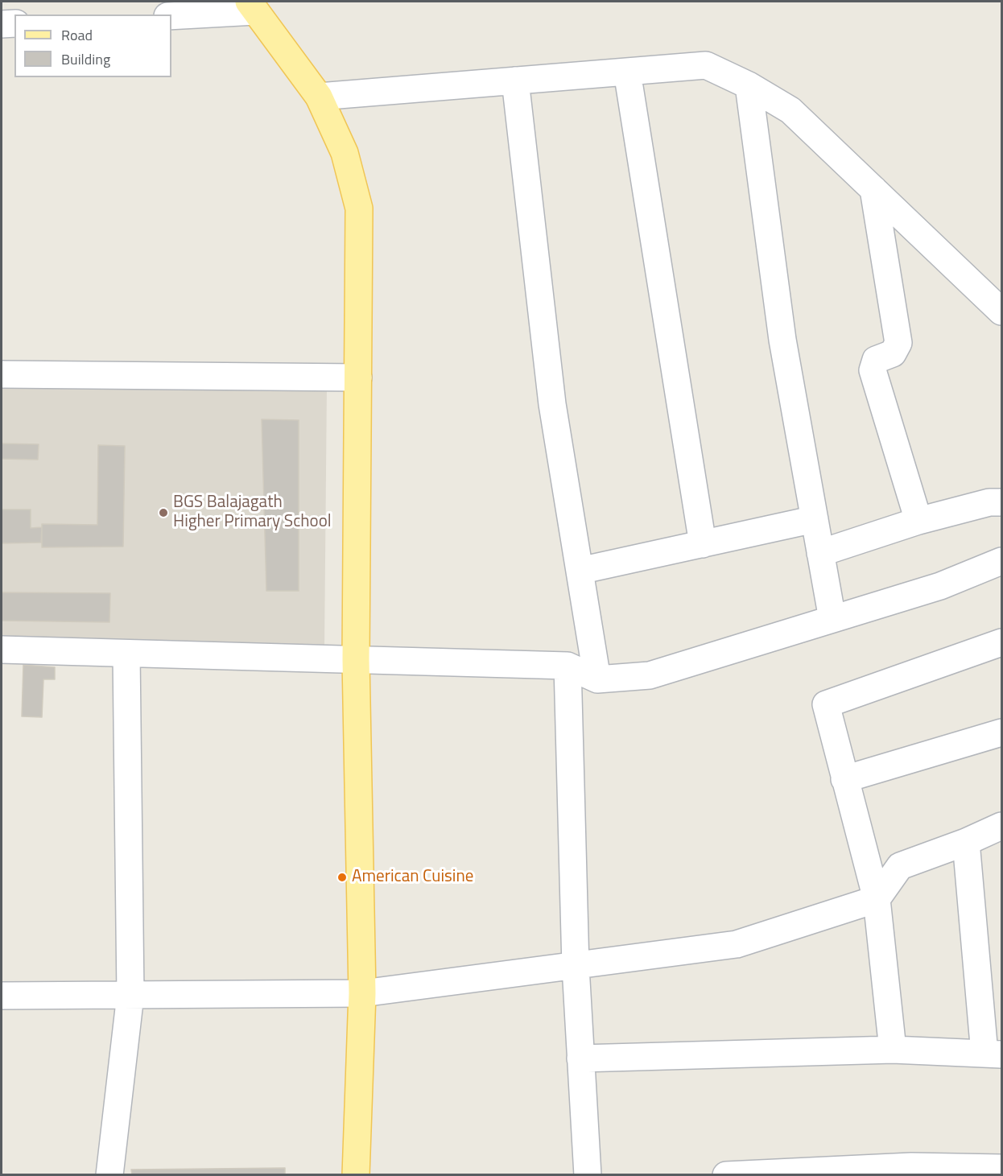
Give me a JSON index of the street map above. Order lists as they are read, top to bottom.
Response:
{
  "places": ["BGS Balajagath Higher Primary School", "American Cuisine"],
  "legend": ["Road", "Building"]
}
